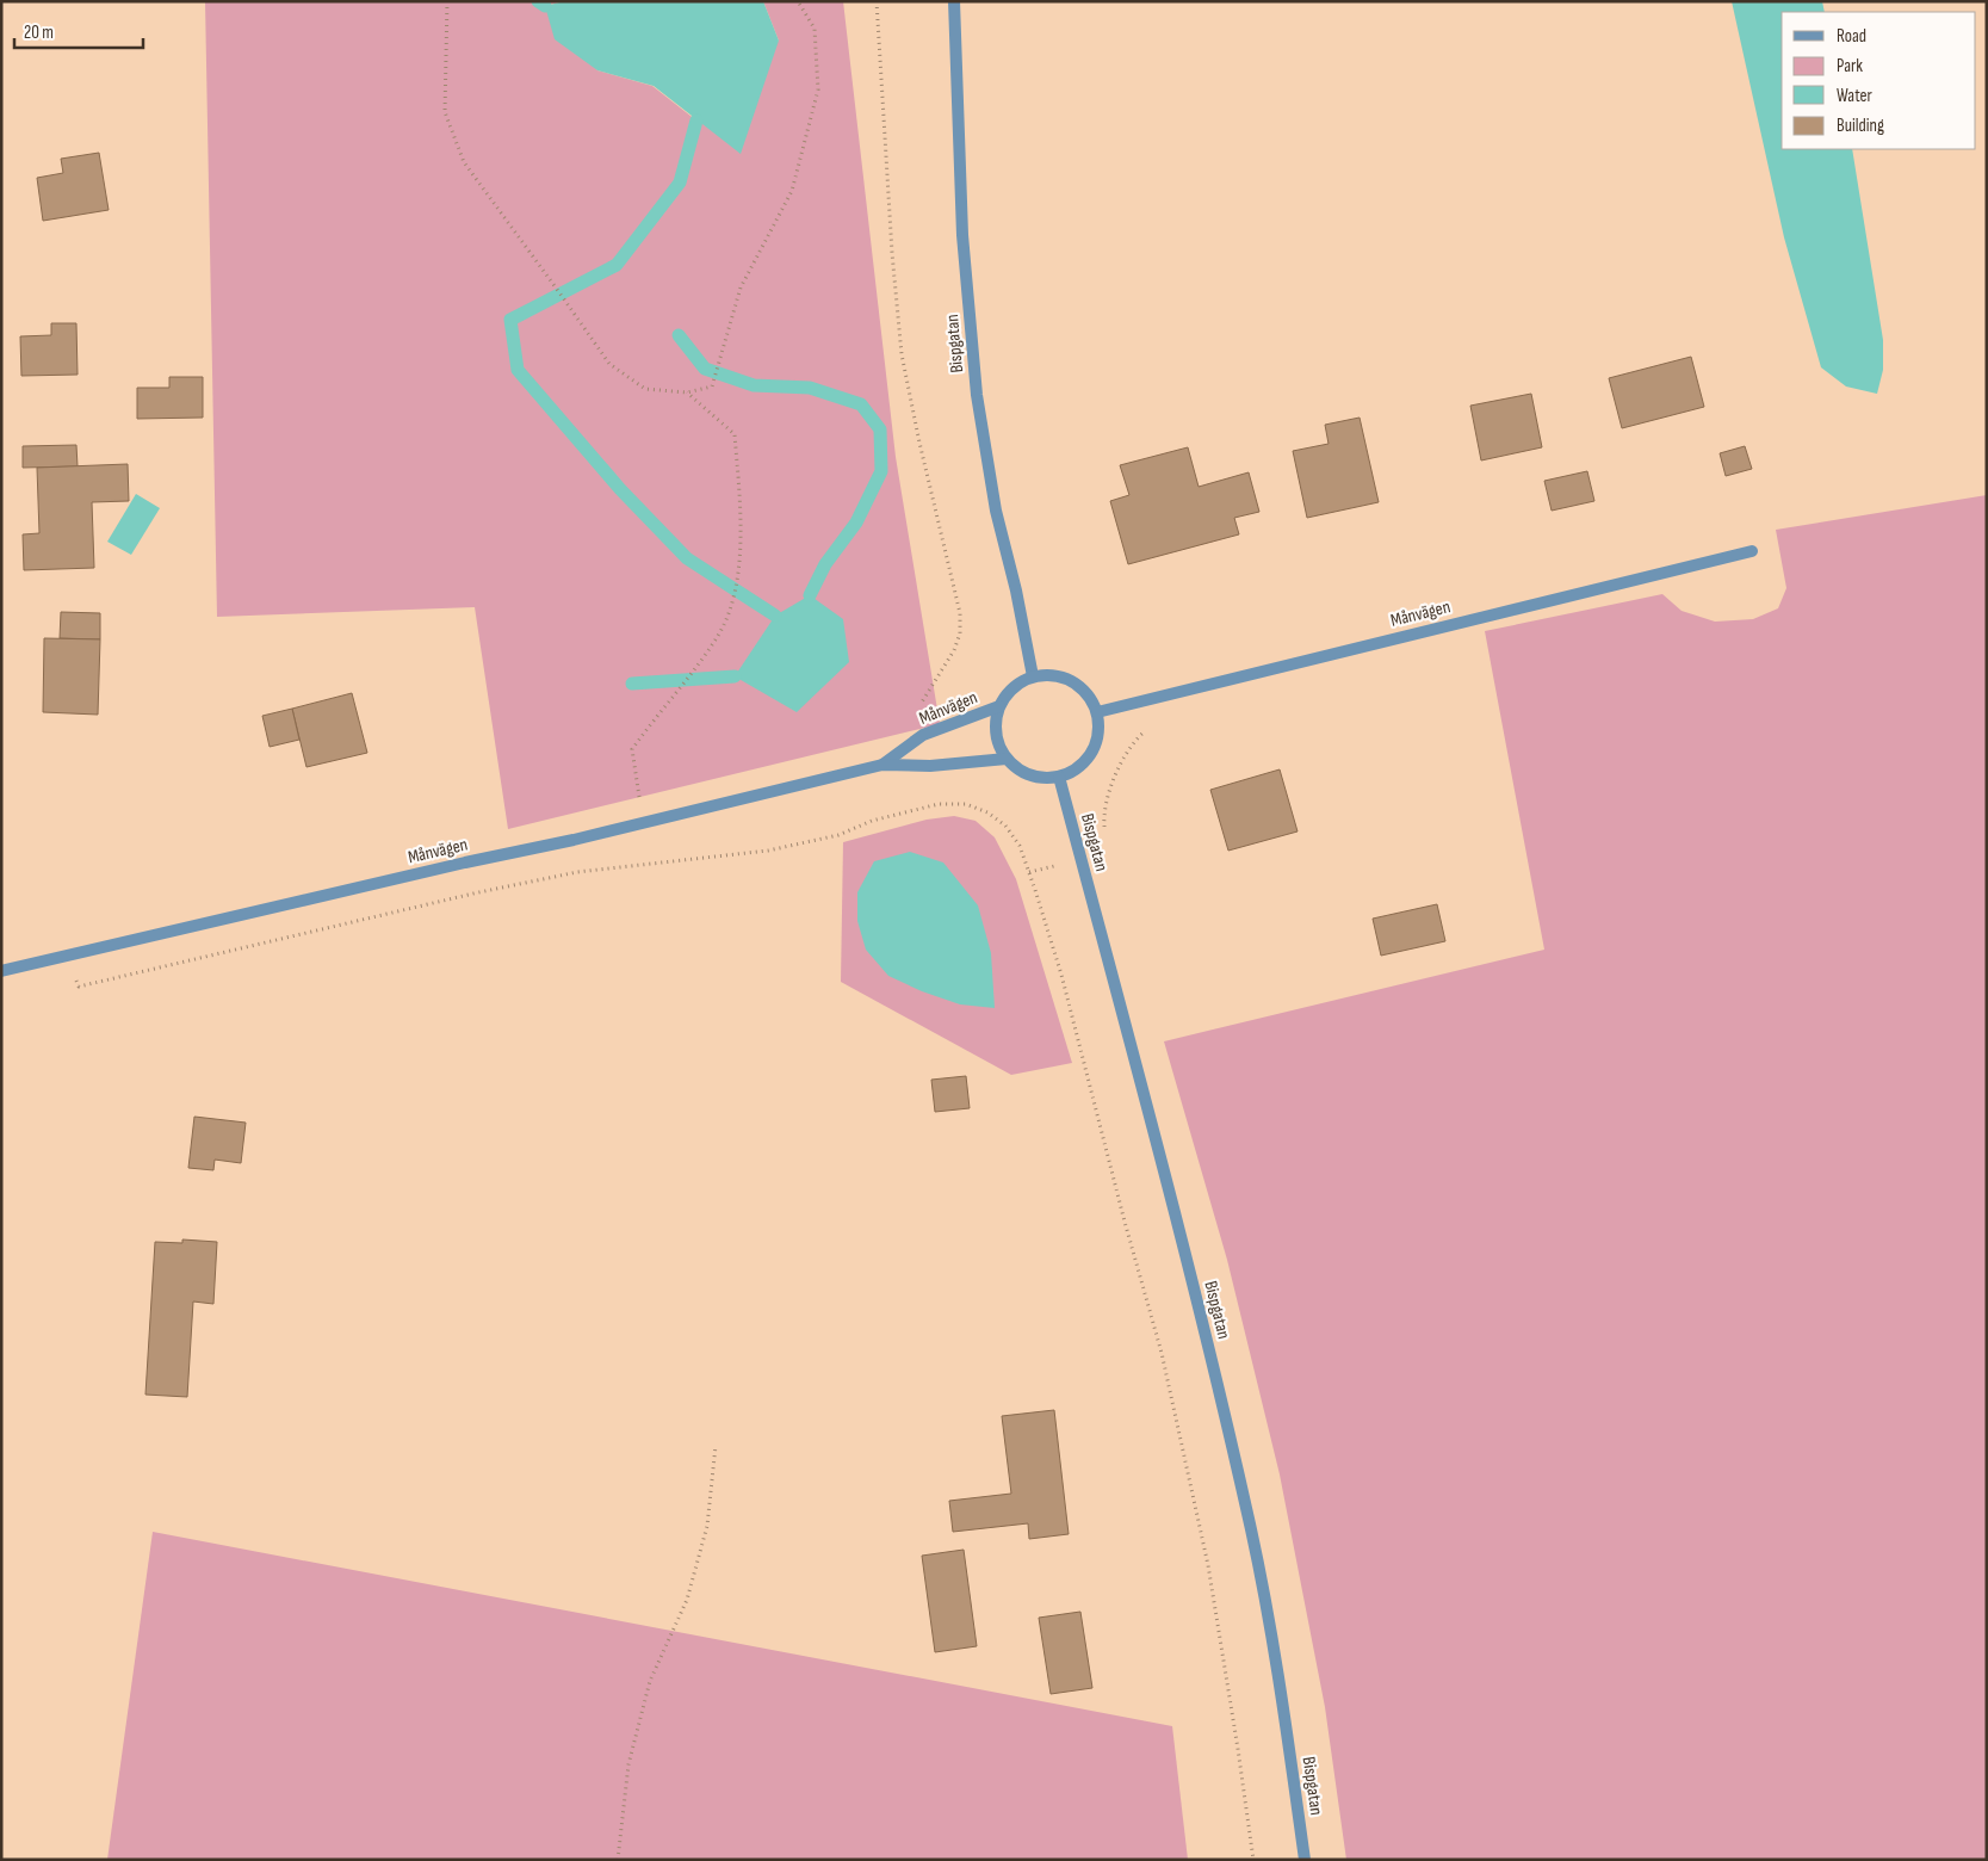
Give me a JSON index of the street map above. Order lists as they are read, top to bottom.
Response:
{
  "streets": {
    "street": ["Bispgatan", "Månvägen"]
  },
  "crossings": [
    ["Bispgatan", "Månvägen"]
  ],
  "legend": [
    "Road",
    "Park",
    "Water",
    "Building"
  ],
  "scale_bar": "20 m"
}
